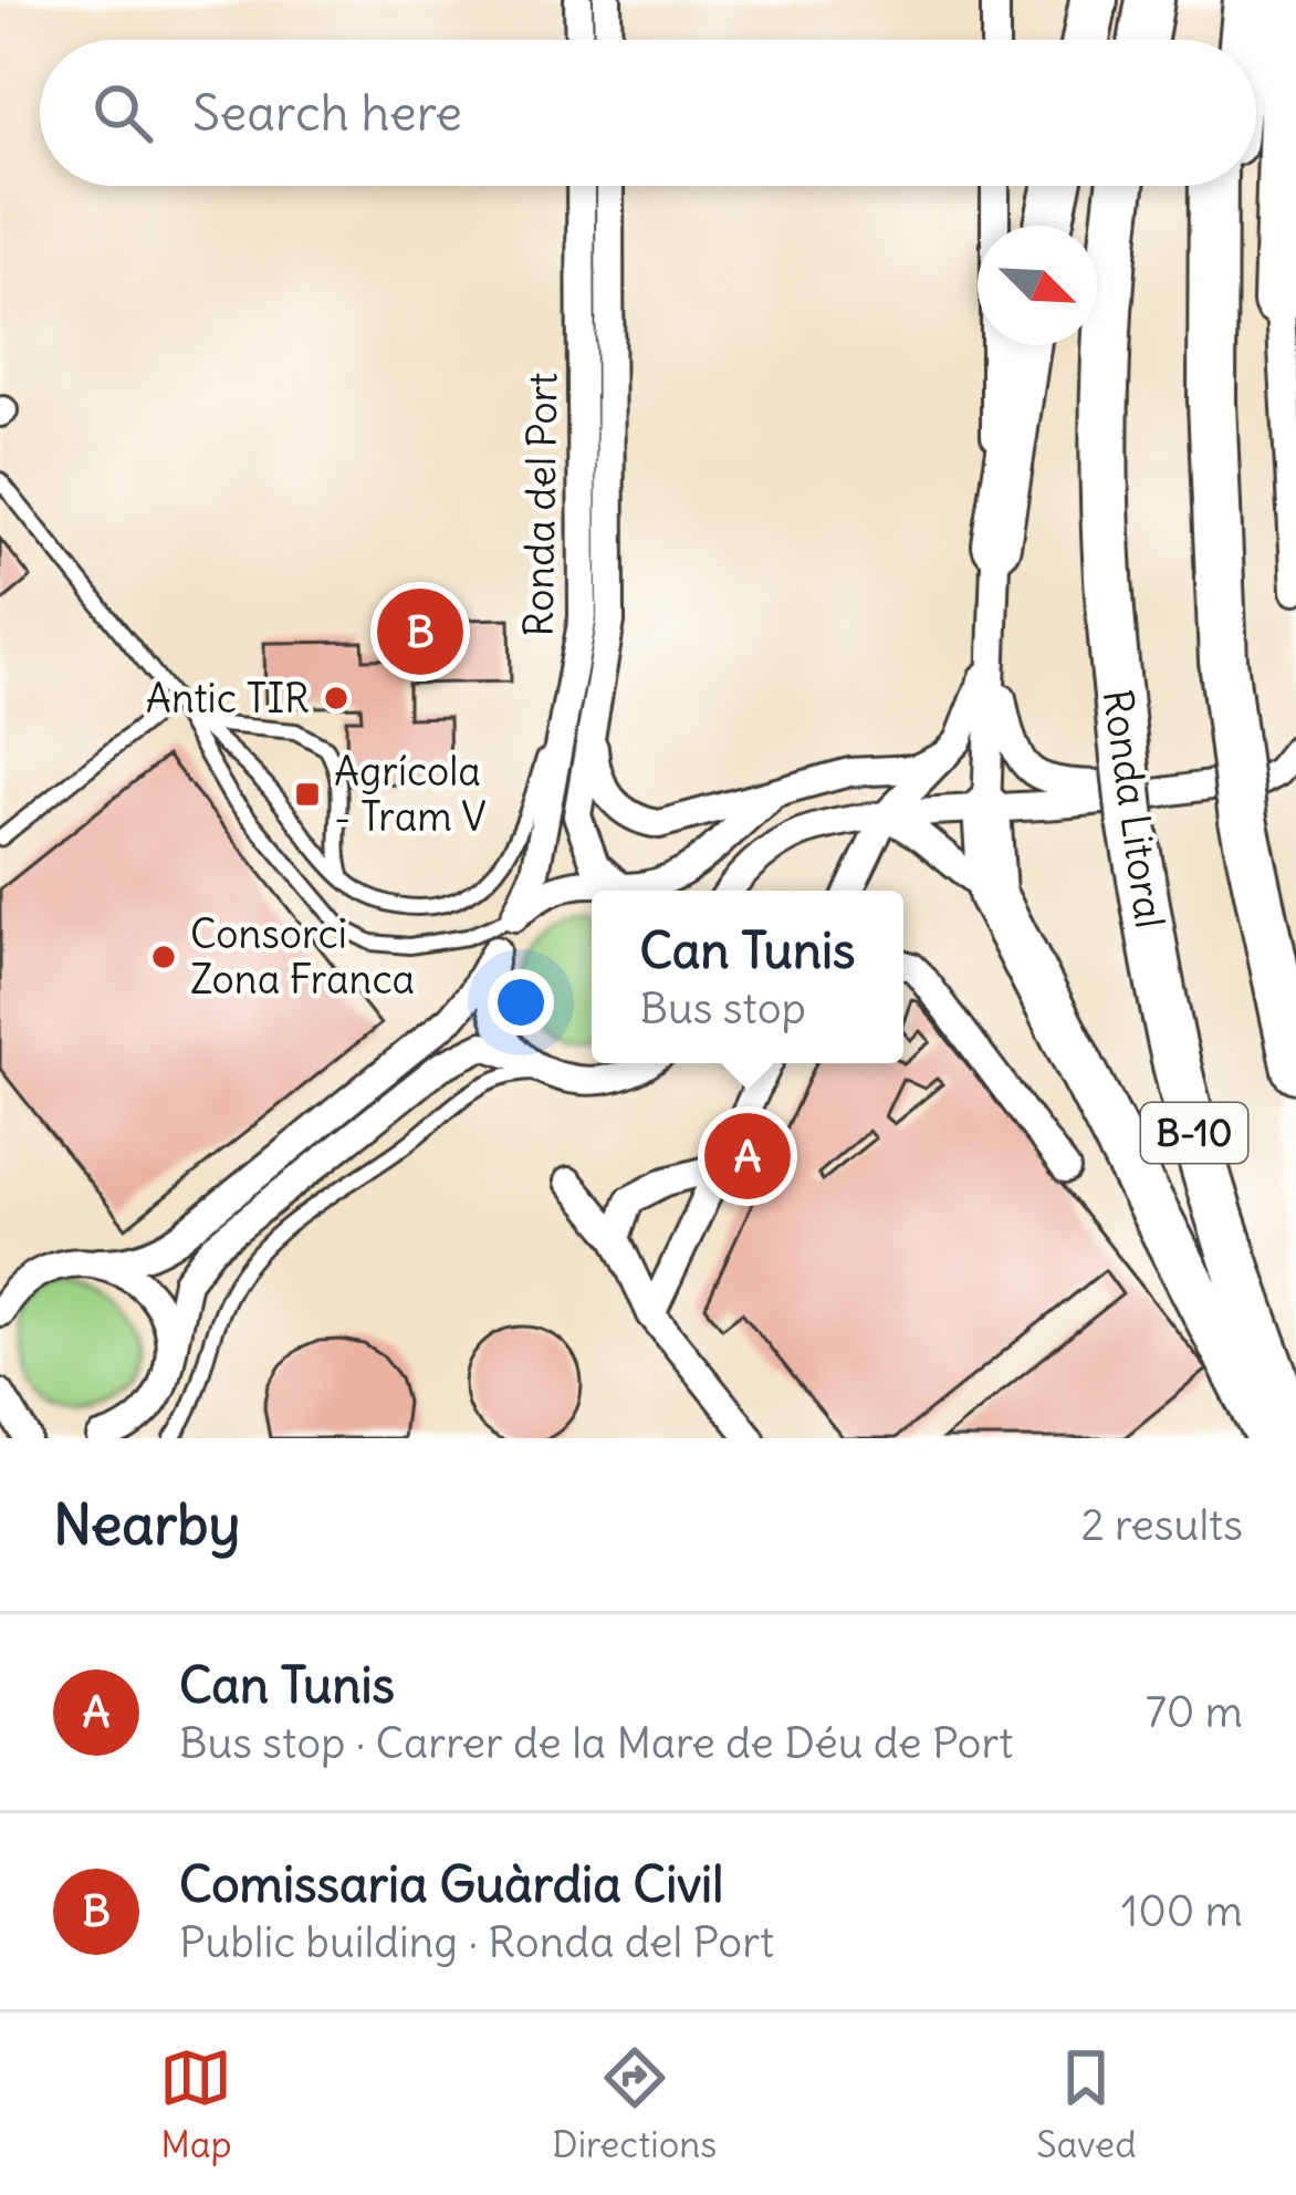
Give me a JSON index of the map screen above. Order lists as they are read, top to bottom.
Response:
{
  "streets": {
    "highway": ["Ronda Litoral", "B-10"],
    "street": ["Ronda del Port"]
  },
  "places": {
    "other": ["Antic TIR", "Consorci Zona Franca"],
    "transit": ["Agrícola - Tram V"]
  },
  "north": "bottom right",
  "page": {
    "search": "Search here",
    "pins": ["B", "A"],
    "popup": ["Can Tunis", "Bus stop"],
    "heading": ["Nearby", "2 results"],
    "list": [
      {
        "mark": "A",
        "name": "Can Tunis",
        "note": "Bus stop · Carrer de la Mare de Déu de Port",
        "value": "70 m"
      },
      {
        "mark": "B",
        "name": "Comissaria Guàrdia Civil",
        "note": "Public building · Ronda del Port",
        "value": "100 m"
      }
    ],
    "nav": ["Map", "Directions", "Saved"]
  }
}
